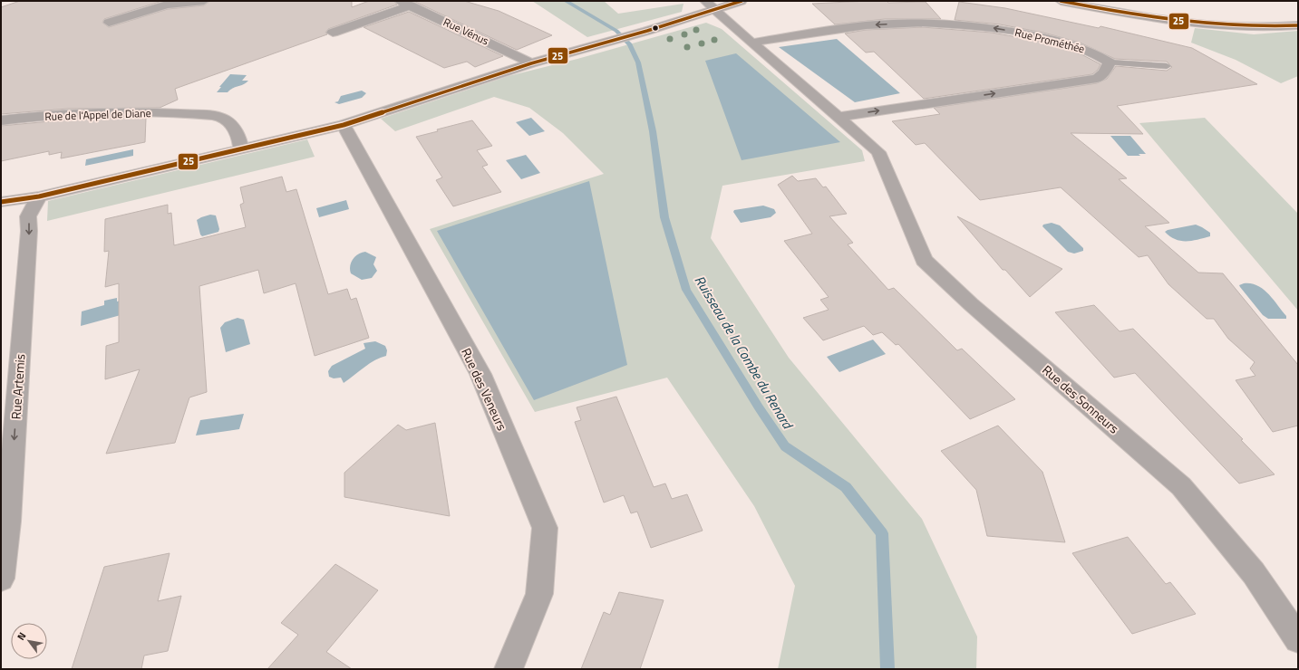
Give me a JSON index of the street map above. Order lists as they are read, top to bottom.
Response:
{
  "streets": {
    "street": [
      "Rue Vénus",
      "Rue Prométhée",
      "Rue de l'Appel de Diane",
      "Rue Artemis",
      "Rue des Veneurs",
      "Rue des Sonneurs"
    ]
  },
  "one_way": ["Rue Artemis"],
  "water": ["Ruisseau de la Combe du Renard"],
  "lines": ["transit line 25"],
  "north": "top left"
}
